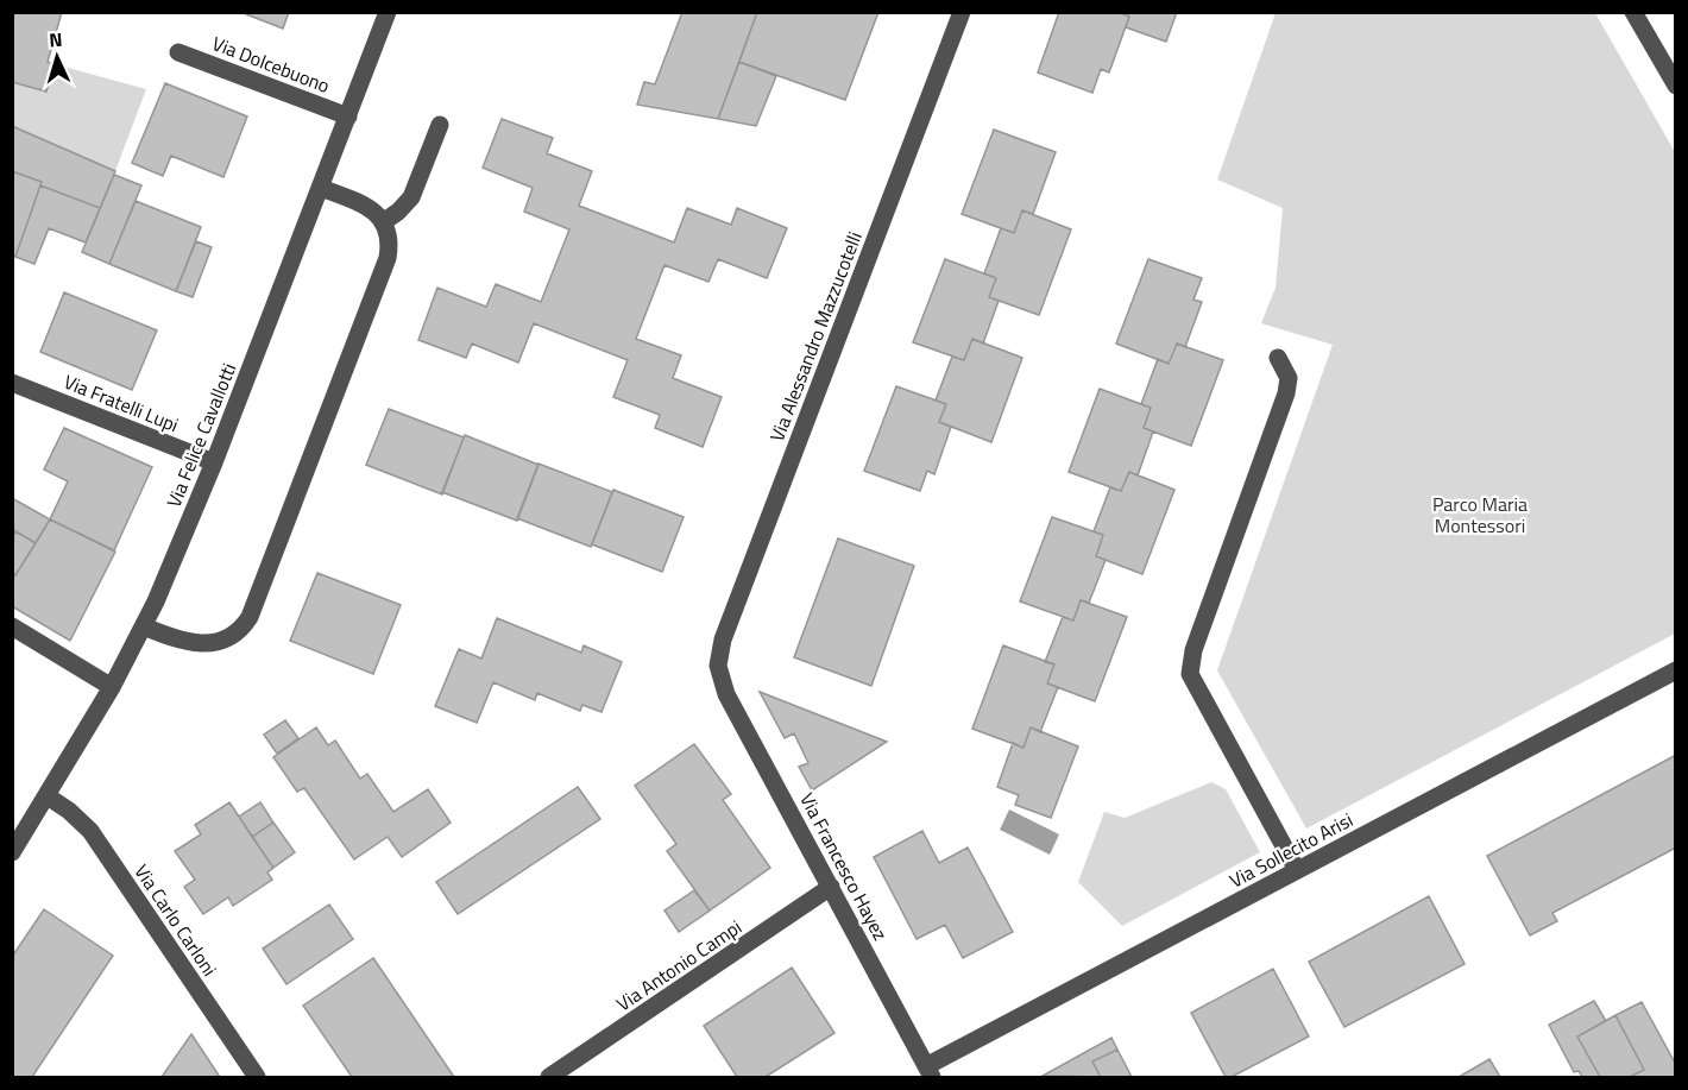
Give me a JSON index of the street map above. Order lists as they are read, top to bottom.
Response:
{
  "streets": {
    "street": [
      "Via Dolcebuono",
      "Via Alessandro Mazzucotelli",
      "Via Fratelli Lupi",
      "Via Felice Cavallotti",
      "Via Sollecito Arisi",
      "Via Francesco Hayez",
      "Via Carlo Carloni",
      "Via Antonio Campi"
    ]
  },
  "crossings": [
    ["Via Dolcebuono", "Via Felice Cavallotti"],
    ["Via Alessandro Mazzucotelli", "Via Francesco Hayez"],
    ["Via Fratelli Lupi", "Via Felice Cavallotti"],
    ["Via Felice Cavallotti", "Via Carlo Carloni"],
    ["Via Sollecito Arisi", "Via Francesco Hayez"],
    ["Via Francesco Hayez", "Via Antonio Campi"]
  ],
  "parks": ["Parco Maria Montessori"],
  "north": "top"
}
